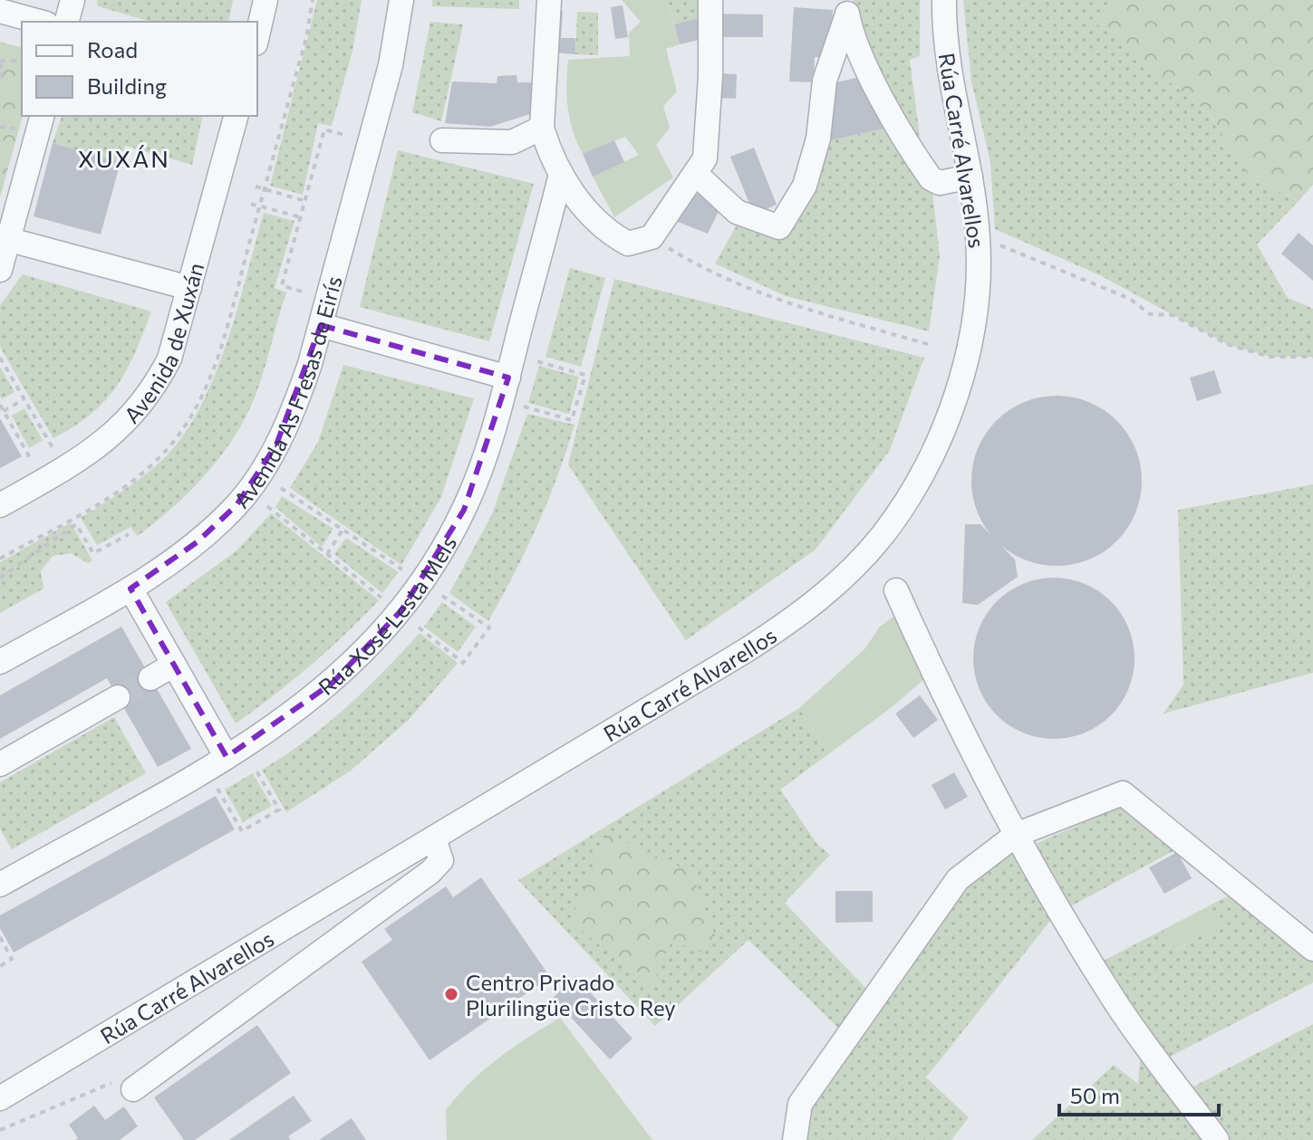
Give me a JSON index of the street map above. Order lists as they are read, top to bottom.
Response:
{
  "streets": {
    "street": [
      "Rúa Carré Alvarellos",
      "Avenida de Xuxán",
      "Avenida As Fresas de Eirís",
      "Rúa Xosé Lesta Meis"
    ]
  },
  "districts": ["XUXÁN"],
  "places": ["Centro Privado Plurilingüe Cristo Rey"],
  "legend": ["Road", "Building"],
  "scale_bar": "50 m"
}
